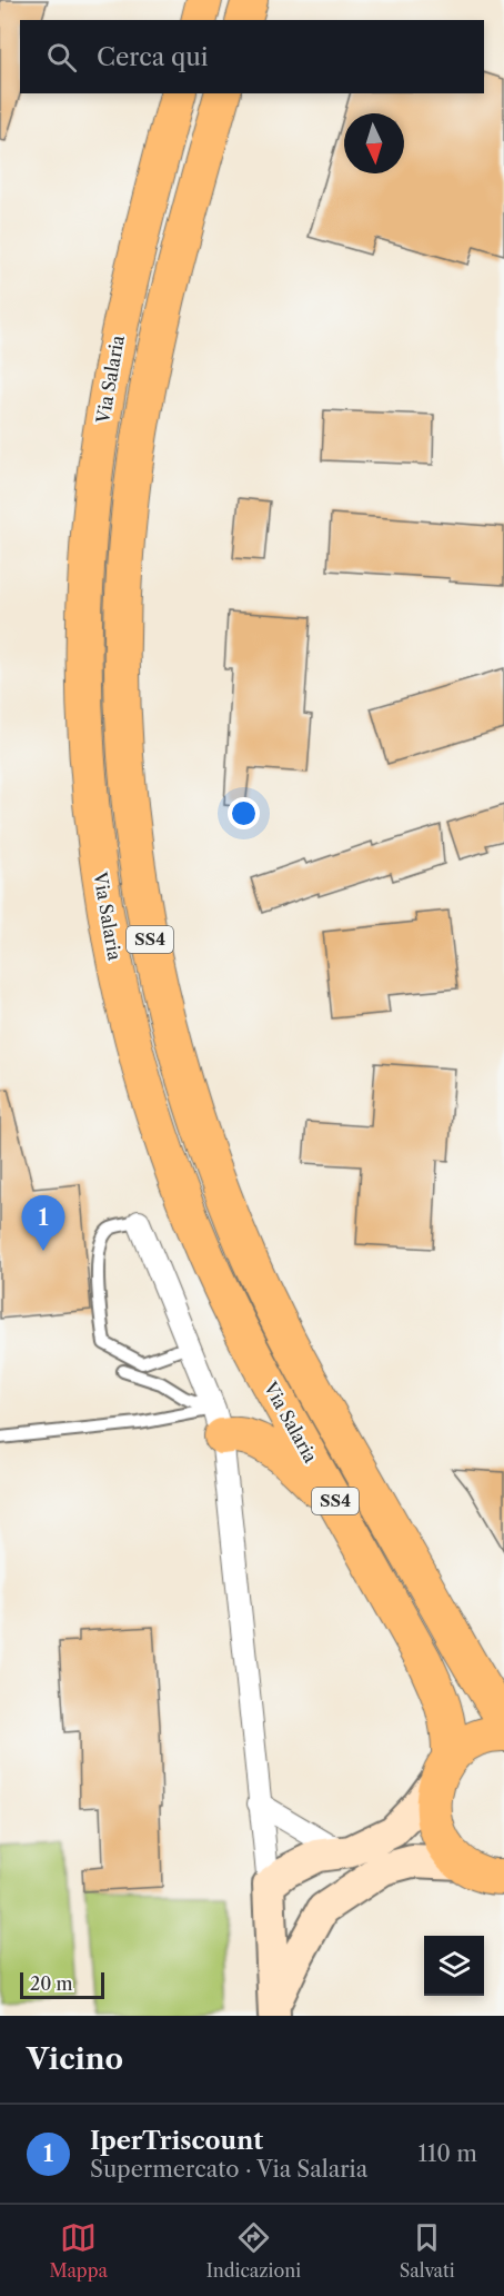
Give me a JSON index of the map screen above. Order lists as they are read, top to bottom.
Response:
{
  "streets": {
    "main road": ["Via Salaria", "SS4"]
  },
  "scale_bar": "20 m",
  "north": "bottom",
  "page": {
    "search": "Cerca qui",
    "pins": "1",
    "scale": "20 m",
    "heading": "Vicino",
    "list": [
      {
        "mark": "1",
        "name": "IperTriscount",
        "note": "Supermercato · Via Salaria",
        "value": "110 m"
      }
    ],
    "nav": ["Mappa", "Indicazioni", "Salvati"]
  }
}
